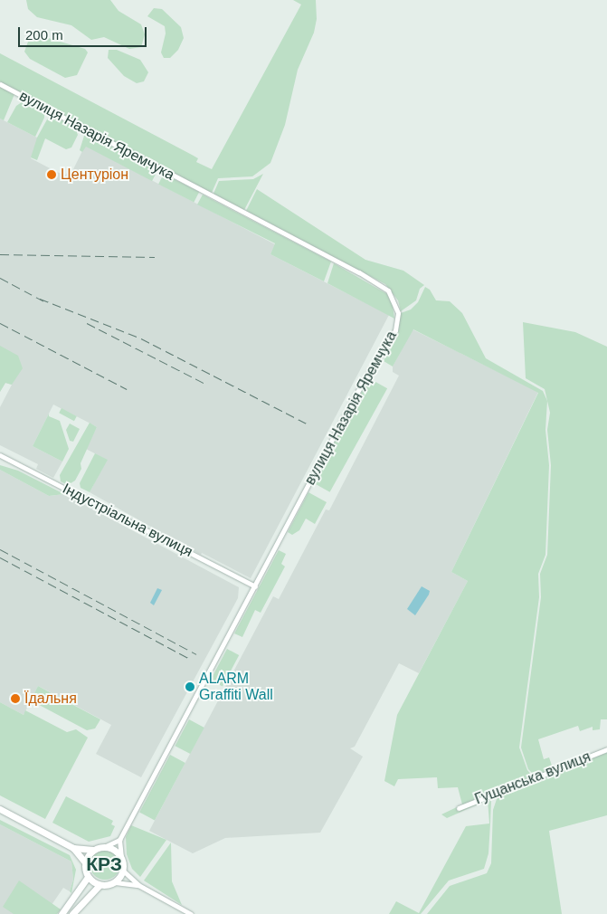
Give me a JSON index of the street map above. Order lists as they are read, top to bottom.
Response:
{
  "streets": {
    "street": ["вулиця Назарія Яремчука", "Індустріальна вулиця", "Гущанська вулиця"]
  },
  "crossings": [
    ["вулиця Назарія Яремчука", "Індустріальна вулиця"]
  ],
  "districts": ["КРЗ"],
  "places": ["Центуріон", "ALARM Graffiti Wall", "Їдальня"],
  "scale_bar": "200 m"
}
